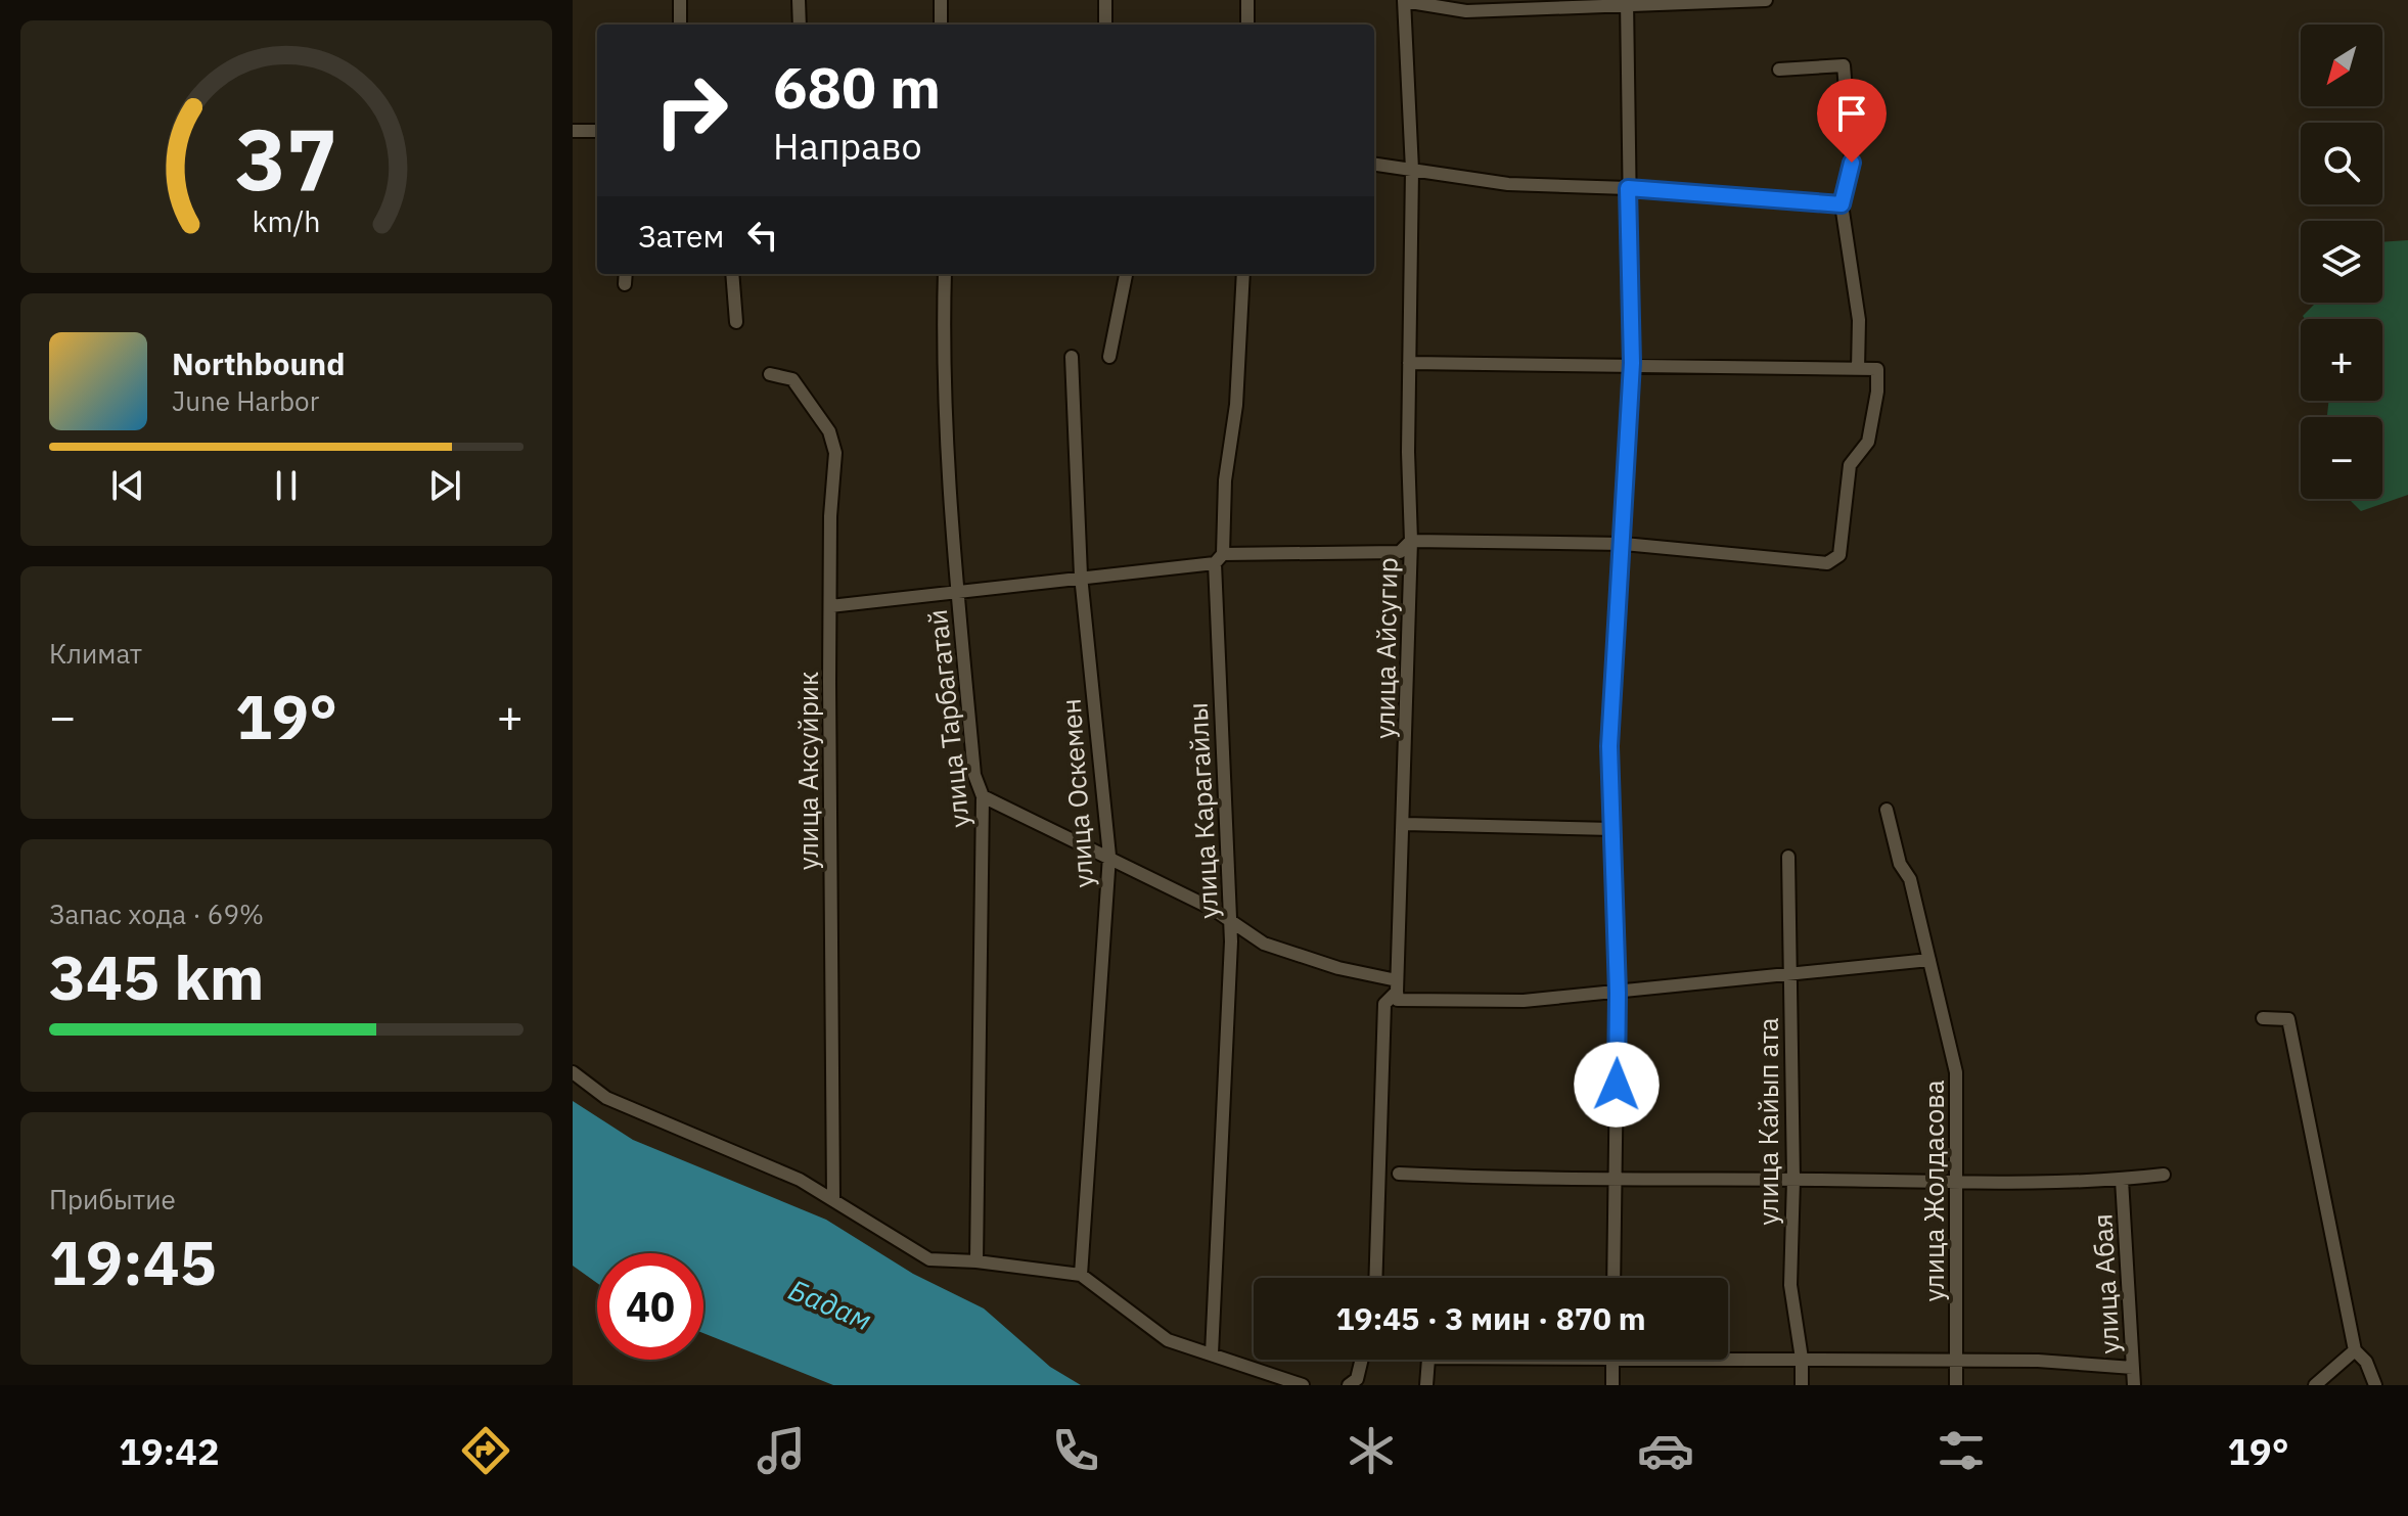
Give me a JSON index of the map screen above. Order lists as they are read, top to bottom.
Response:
{
  "streets": {
    "street": [
      "улица Айсугир",
      "улица Тарбагатай",
      "улица Аксуйрик",
      "улица Оскемен",
      "улица Карагайлы",
      "улица Кайып ата",
      "улица Жолдасова",
      "улица Абая"
    ]
  },
  "water": ["Бадам"],
  "north": "bottom left",
  "page": {
    "map_buttons": ["+", "−"],
    "turn": ["680 m", "Направо"],
    "then": "Затем",
    "song": ["Northbound", "June Harbor"],
    "tile": [
      "Климат",
      ["Запас хода · 69%", "345 km"],
      ["Прибытие", "19:45"]
    ],
    "heat": ["−", "19°", "+"],
    "limit": "40",
    "trip": "19:45 · 3 мин · 870 m",
    "tabs": ["19:42", "19°"],
    "gauge": ["37", "km/h"]
  }
}
